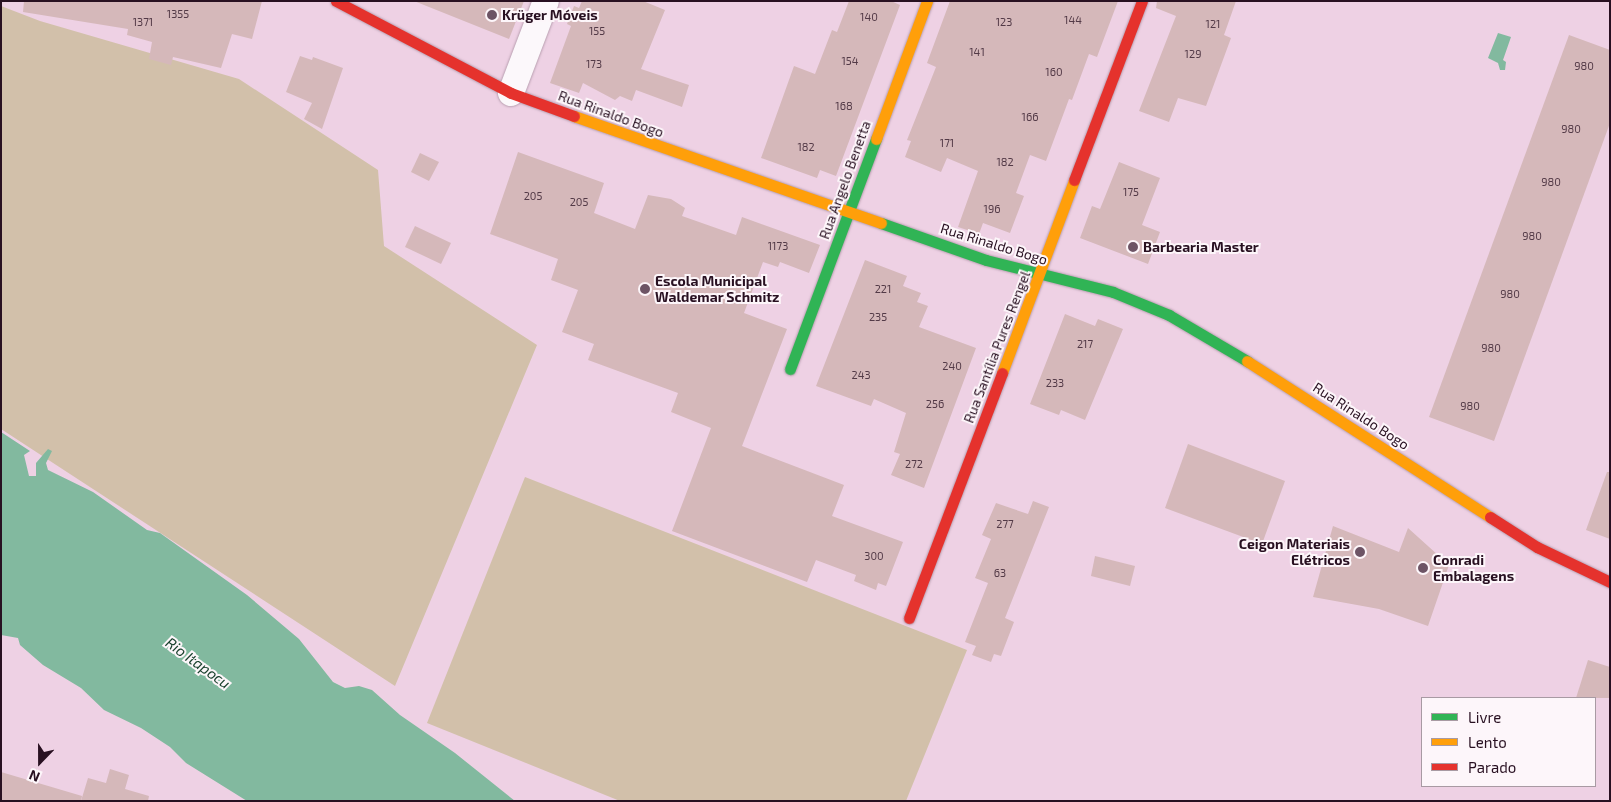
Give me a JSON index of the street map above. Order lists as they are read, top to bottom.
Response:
{
  "streets": {
    "main road": ["Rua Rinaldo Bogo", "Rua Angelo Benetta", "Rua Santília Pures Rengel"]
  },
  "crossings": [
    ["Rua Rinaldo Bogo", "Rua Angelo Benetta"],
    ["Rua Rinaldo Bogo", "Rua Santília Pures Rengel"]
  ],
  "water": ["Rio Itapocu"],
  "places": [
    "Krüger Móveis",
    "Barbearia Master",
    "Escola Municipal Waldemar Schmitz",
    "Ceigon Materiais Elétricos",
    "Conradi Embalagens"
  ],
  "house_numbers": [
    "1355",
    "140",
    "144",
    "1371",
    "123",
    "121",
    "155",
    "141",
    "129",
    "154",
    "173",
    "980",
    "160",
    "168",
    "166",
    "980",
    "171",
    "182",
    "182",
    "980",
    "175",
    "205",
    "205",
    "196",
    "980",
    "1173",
    "221",
    "980",
    "235",
    "217",
    "980",
    "240",
    "243",
    "233",
    "256",
    "980",
    "272",
    "277",
    "300",
    "63"
  ],
  "legend": ["Livre", "Lento", "Parado"],
  "north": "bottom"
}
